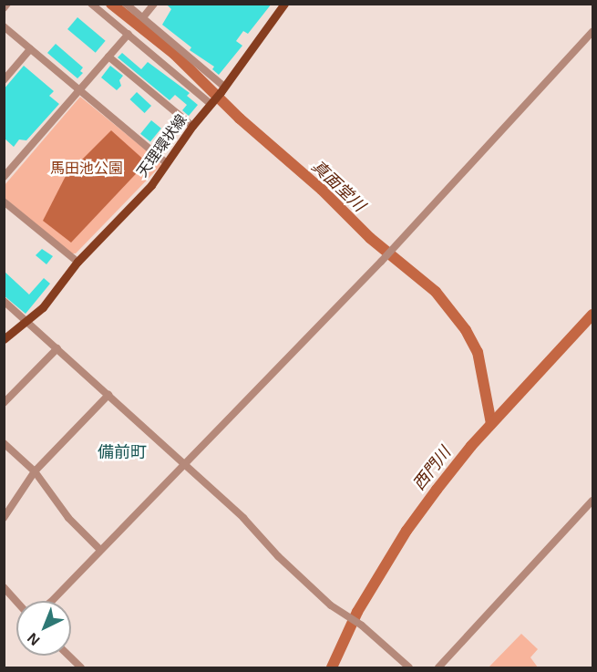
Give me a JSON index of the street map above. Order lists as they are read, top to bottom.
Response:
{
  "streets": {
    "main road": ["天理環状線"]
  },
  "districts": ["備前町"],
  "water": ["真面堂川", "西門川"],
  "parks": ["馬田池公園"],
  "north": "bottom left"
}
